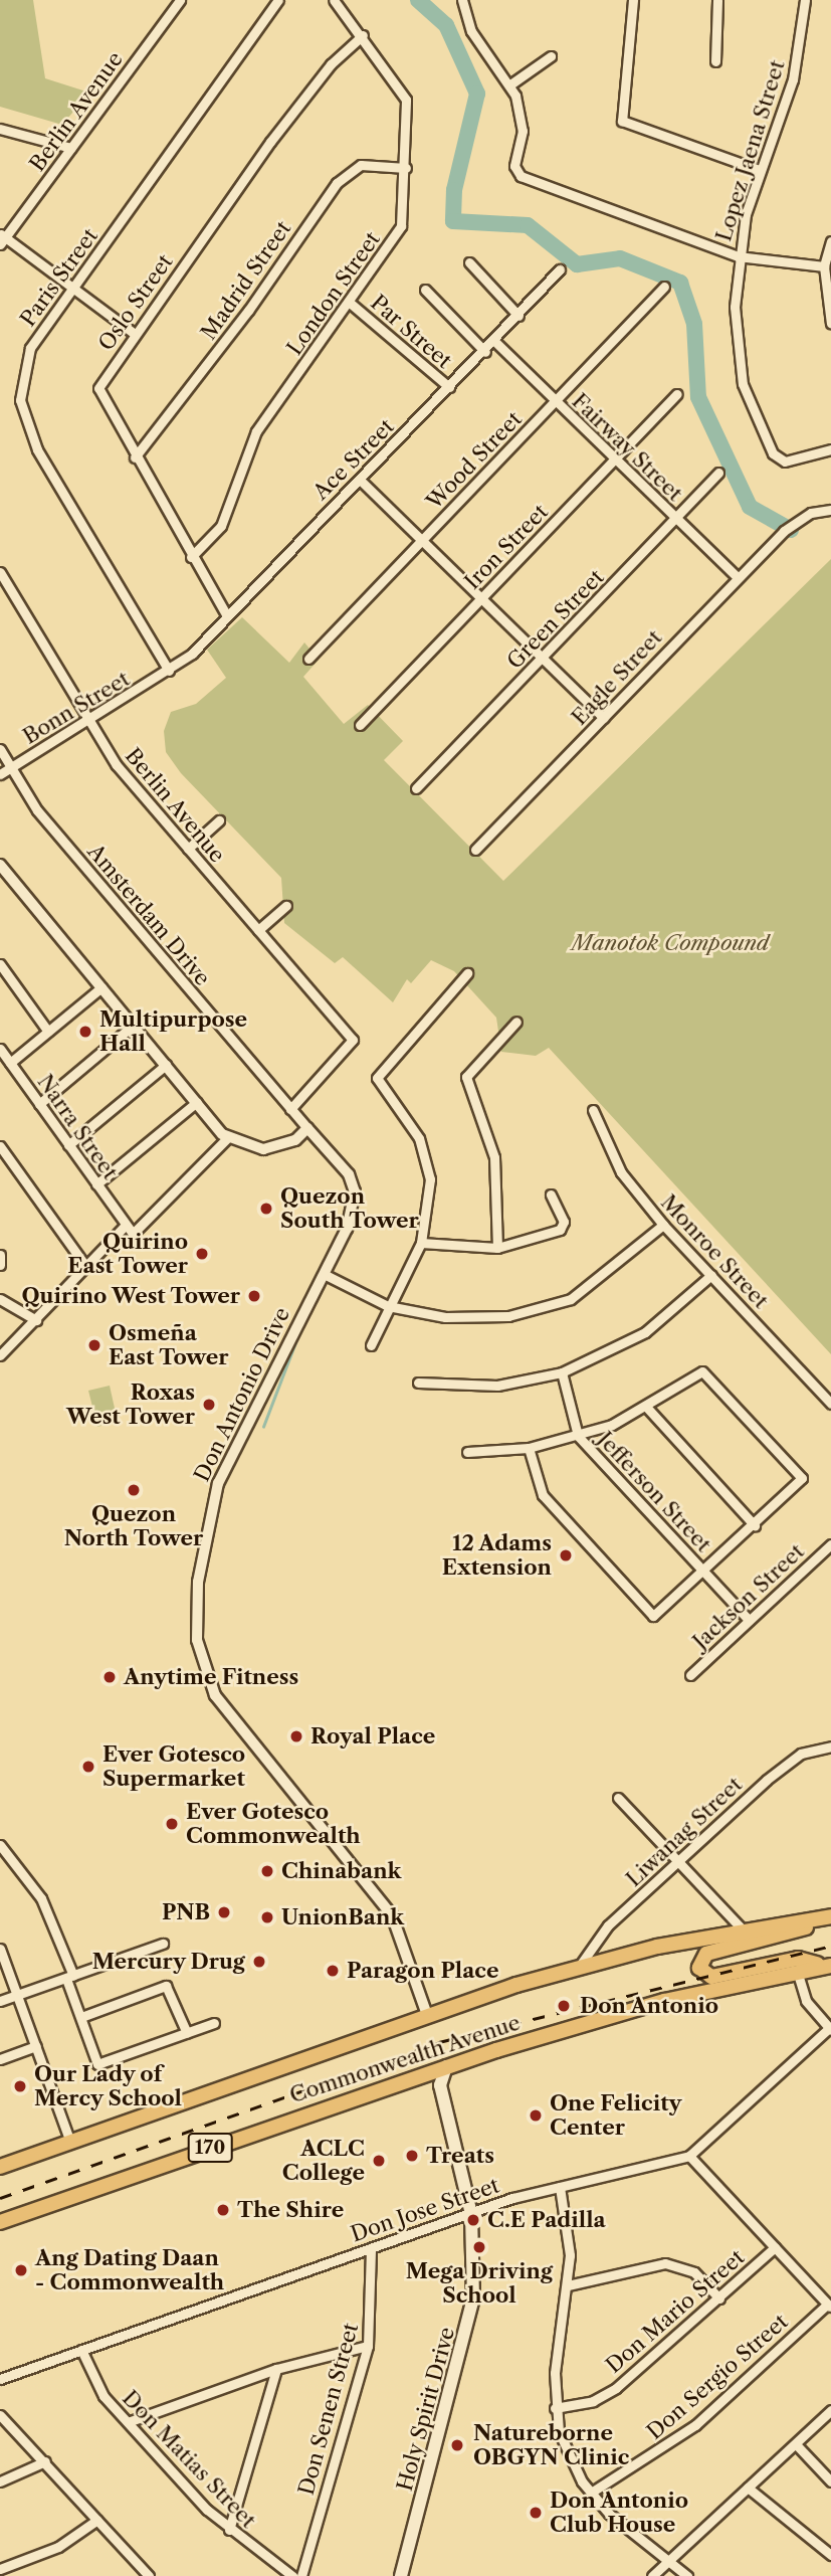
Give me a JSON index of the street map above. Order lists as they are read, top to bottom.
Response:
{
  "streets": {
    "main road": ["Commonwealth Avenue", "170", "Holy Spirit Drive"],
    "street": [
      "Berlin Avenue",
      "Lopez Jaena Street",
      "Paris Street",
      "Madrid Street",
      "London Street",
      "Oslo Street",
      "Par Street",
      "Fairway Street",
      "Ace Street",
      "Wood Street",
      "Iron Street",
      "Green Street",
      "Eagle Street",
      "Bonn Street",
      "Amsterdam Drive",
      "Narra Street",
      "Monroe Street",
      "Don Antonio Drive",
      "Jefferson Street",
      "Jackson Street",
      "Liwanag Street",
      "Don Jose Street",
      "Don Mario Street",
      "Don Sergio Street",
      "Don Senen Street",
      "Don Matias Street"
    ]
  },
  "crossings": [
    ["Berlin Avenue", "Bonn Street"],
    ["Berlin Avenue", "Amsterdam Drive"],
    ["Paris Street", "Ace Street"],
    ["Paris Street", "Bonn Street"],
    ["Madrid Street", "London Street"],
    ["Madrid Street", "Oslo Street"],
    ["London Street", "Oslo Street"],
    ["London Street", "Par Street"],
    ["Oslo Street", "Ace Street"],
    ["Par Street", "Ace Street"],
    ["Fairway Street", "Ace Street"],
    ["Fairway Street", "Wood Street"],
    ["Fairway Street", "Iron Street"],
    ["Fairway Street", "Green Street"],
    ["Fairway Street", "Eagle Street"],
    ["Ace Street", "Bonn Street"],
    ["Bonn Street", "Amsterdam Drive"],
    ["Amsterdam Drive", "Don Antonio Drive"],
    ["Don Antonio Drive", "Commonwealth Avenue"],
    ["Jefferson Street", "Jackson Street"],
    ["Liwanag Street", "Commonwealth Avenue"],
    ["Don Jose Street", "Don Senen Street"],
    ["Don Jose Street", "Holy Spirit Drive"],
    ["Don Jose Street", "Don Matias Street"]
  ],
  "parks": ["Manotok Compound"],
  "places": [
    "Multipurpose Hall",
    "Quezon South Tower",
    "Quirino East Tower",
    "Quirino West Tower",
    "Osmeña East Tower",
    "Roxas West Tower",
    "Quezon North Tower",
    "12 Adams Extension",
    "Anytime Fitness",
    "Royal Place",
    "Ever Gotesco Supermarket",
    "Ever Gotesco Commonwealth",
    "Chinabank",
    "PNB",
    "UnionBank",
    "Mercury Drug",
    "Paragon Place",
    "Don Antonio",
    "Our Lady of Mercy School",
    "One Felicity Center",
    "Treats",
    "ACLC College",
    "The Shire",
    "C.E Padilla",
    "Mega Driving School",
    "Ang Dating Daan - Commonwealth",
    "Natureborne OBGYN Clinic",
    "Don Antonio Club House"
  ]
}
